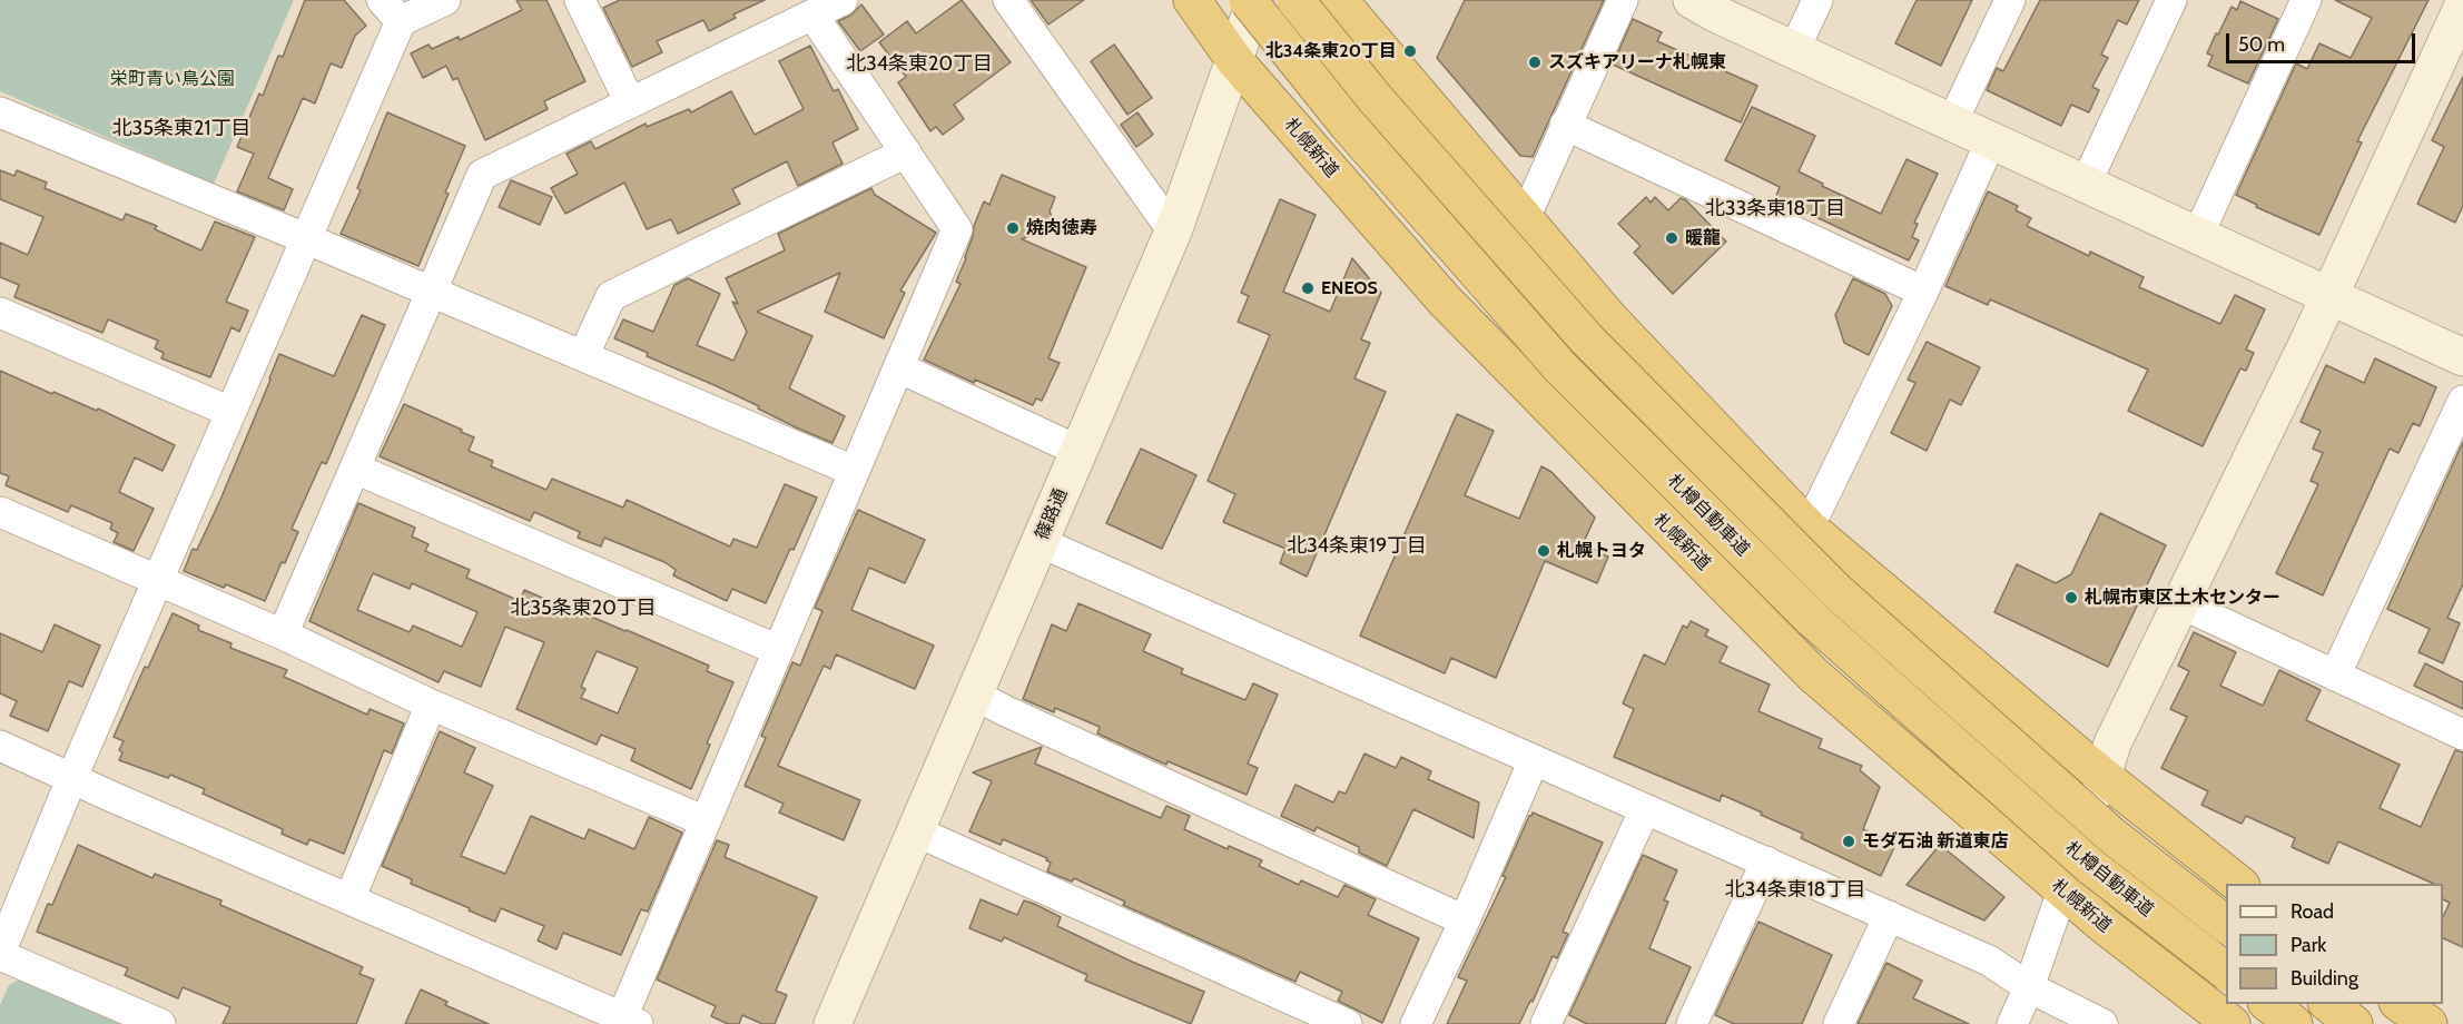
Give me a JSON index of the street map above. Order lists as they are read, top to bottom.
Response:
{
  "streets": {
    "highway": ["札幌新道", "札樽自動車道"],
    "street": ["篠路通"]
  },
  "crossings": [
    ["札幌新道", "篠路通"]
  ],
  "districts": [
    "北34条東20丁目",
    "北35条東21丁目",
    "北33条東18丁目",
    "北34条東19丁目",
    "北35条東20丁目",
    "北34条東18丁目"
  ],
  "parks": ["栄町青い鳥公園"],
  "places": [
    "北34条東20丁目",
    "スズキアリーナ札幌東",
    "焼肉徳寿",
    "暖龍",
    "ENEOS",
    "札幌トヨタ",
    "札幌市東区土木センター",
    "モダ石油 新道東店"
  ],
  "legend": ["Road", "Park", "Building"],
  "scale_bar": "50 m"
}
